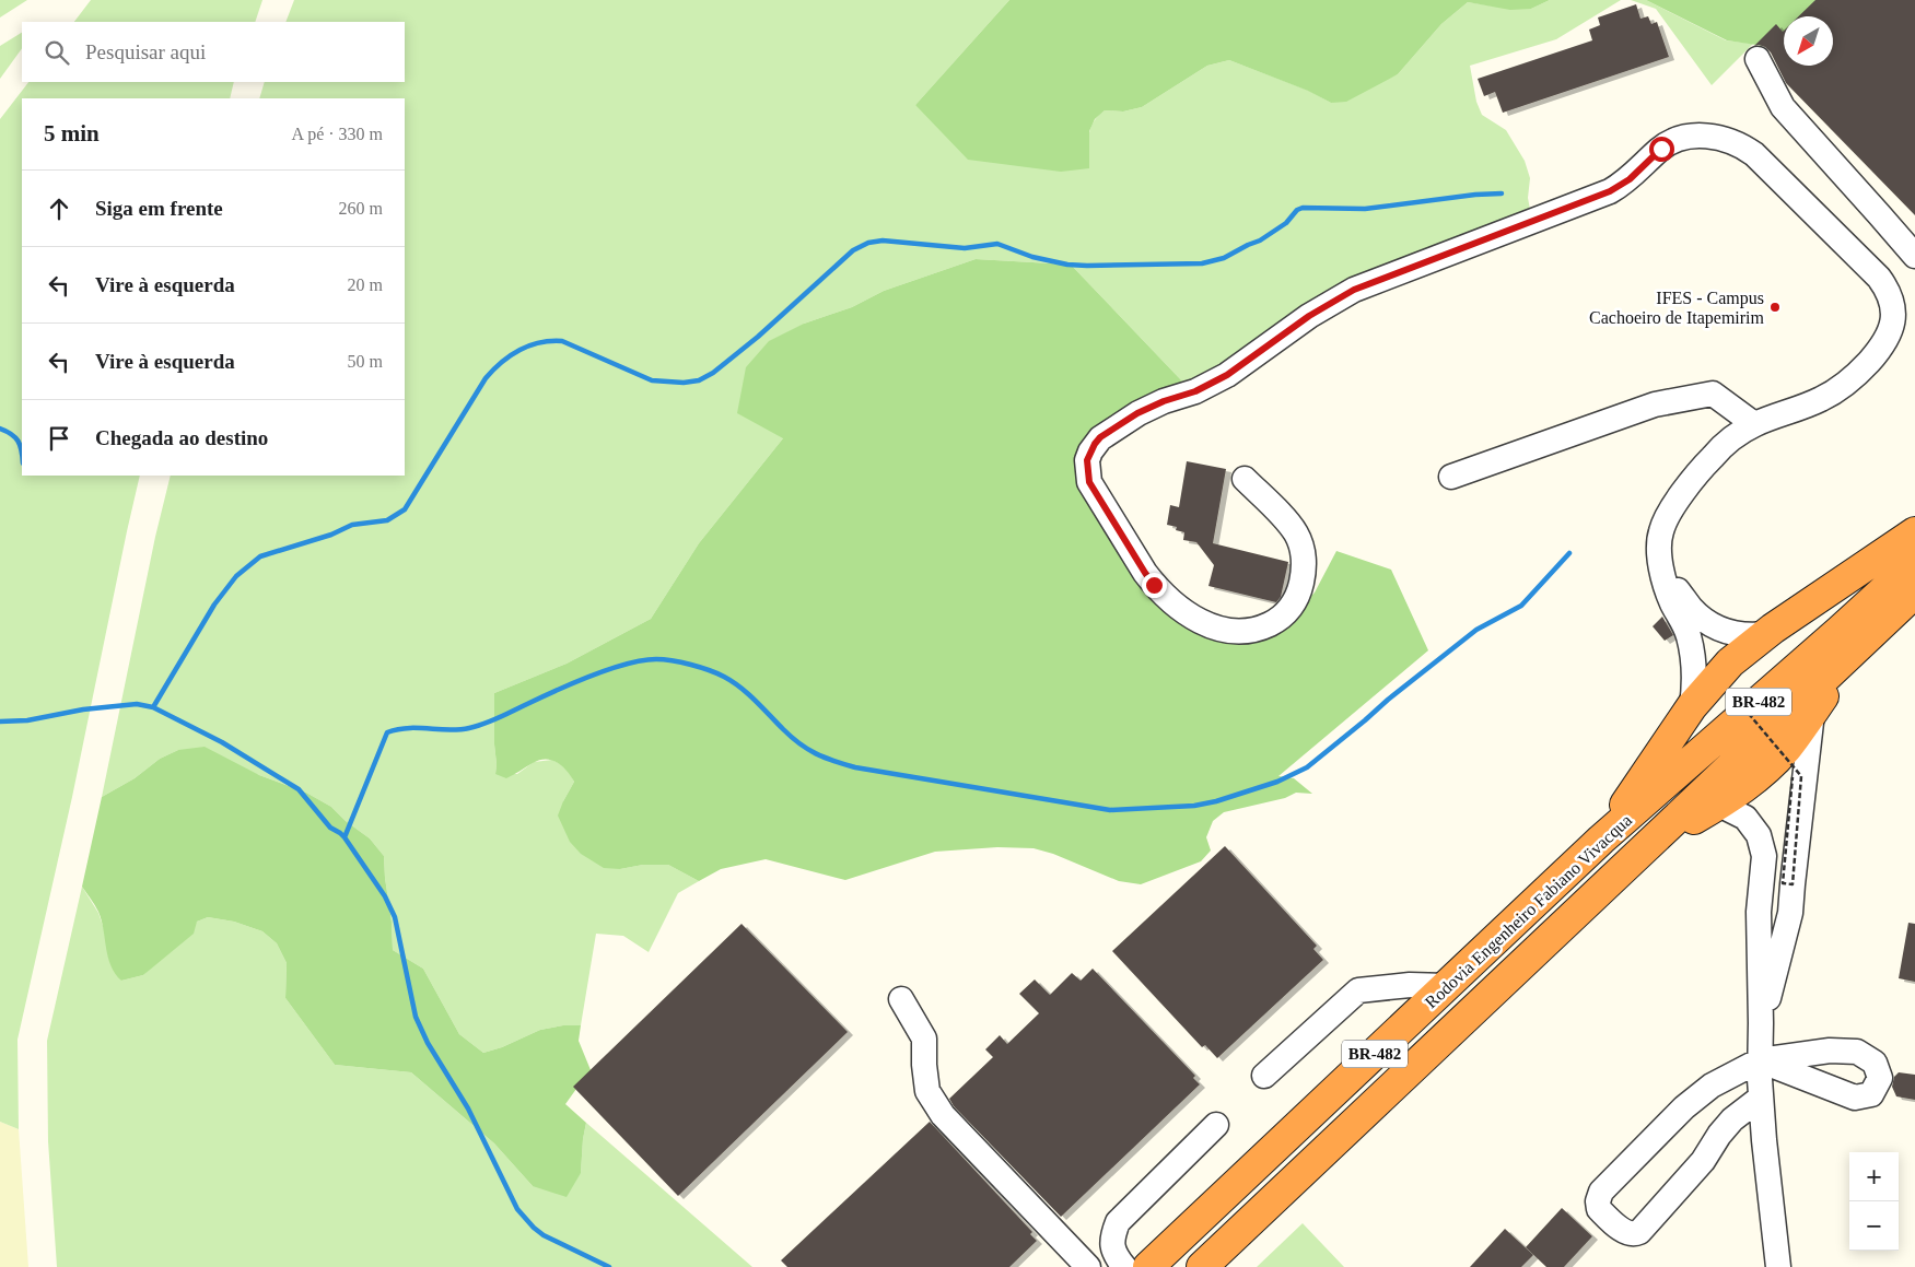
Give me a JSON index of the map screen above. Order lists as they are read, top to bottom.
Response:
{
  "streets": {
    "highway": ["BR-482", "Rodovia Engenheiro Fabiano Vivacqua"]
  },
  "places": ["IFES - Campus Cachoeiro de Itapemirim"],
  "north": "bottom left",
  "page": {
    "search": "Pesquisar aqui",
    "heading": ["5 min", "A pé · 330 m"],
    "list": [
      ["Siga em frente", "260 m"],
      ["Vire à esquerda", "20 m"],
      ["Vire à esquerda", "50 m"],
      "Chegada ao destino"
    ],
    "map_buttons": ["+", "−"]
  }
}
